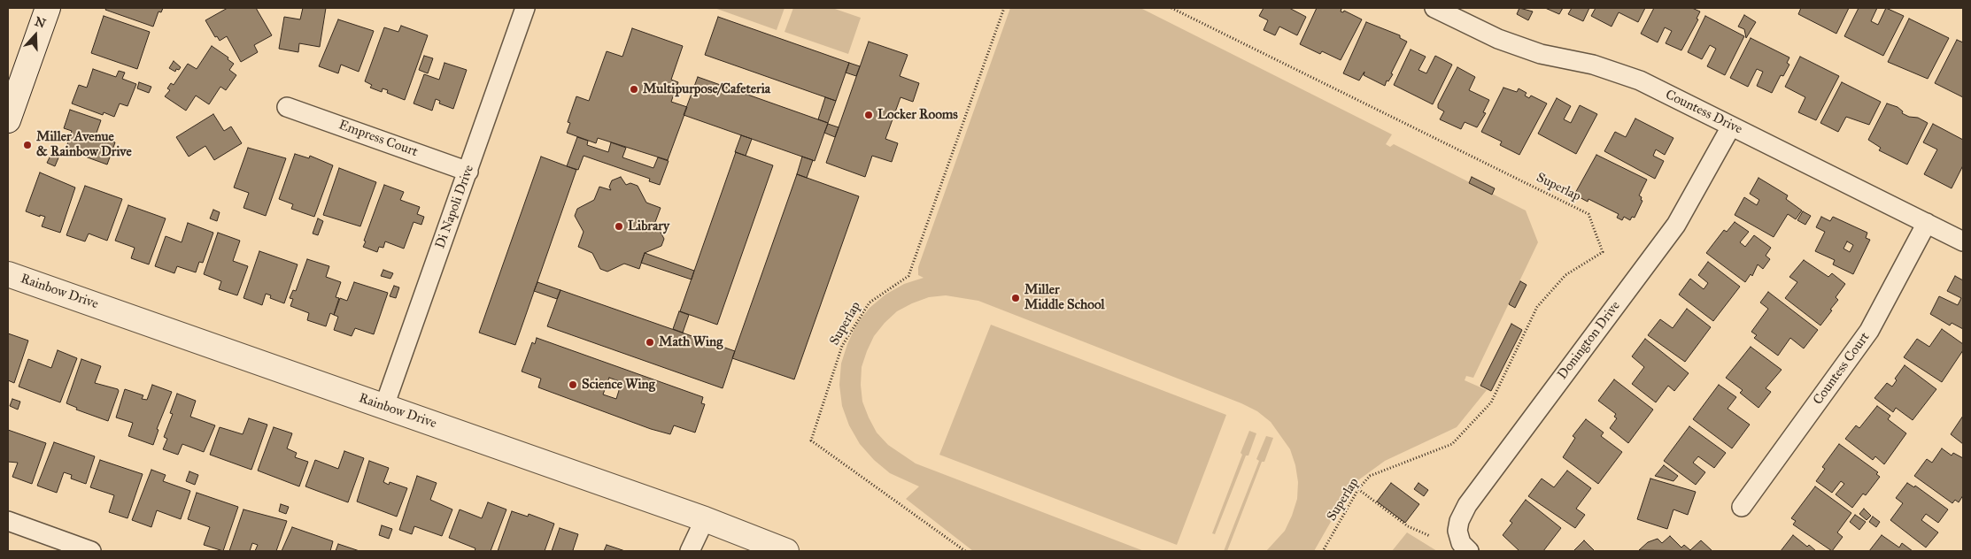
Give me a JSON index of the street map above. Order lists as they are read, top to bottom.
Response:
{
  "streets": {
    "street": [
      "Countess Drive",
      "Empress Court",
      "Di Napoli Drive",
      "Rainbow Drive",
      "Donington Drive",
      "Countess Court"
    ],
    "path": ["Superlap"]
  },
  "crossings": [
    ["Countess Drive", "Donington Drive"],
    ["Countess Drive", "Countess Court"],
    ["Empress Court", "Di Napoli Drive"],
    ["Di Napoli Drive", "Rainbow Drive"]
  ],
  "places": [
    "Multipurpose/Cafeteria",
    "Locker Rooms",
    "Miller Avenue & Rainbow Drive",
    "Library",
    "Miller Middle School",
    "Math Wing",
    "Science Wing"
  ],
  "north": "top"
}
